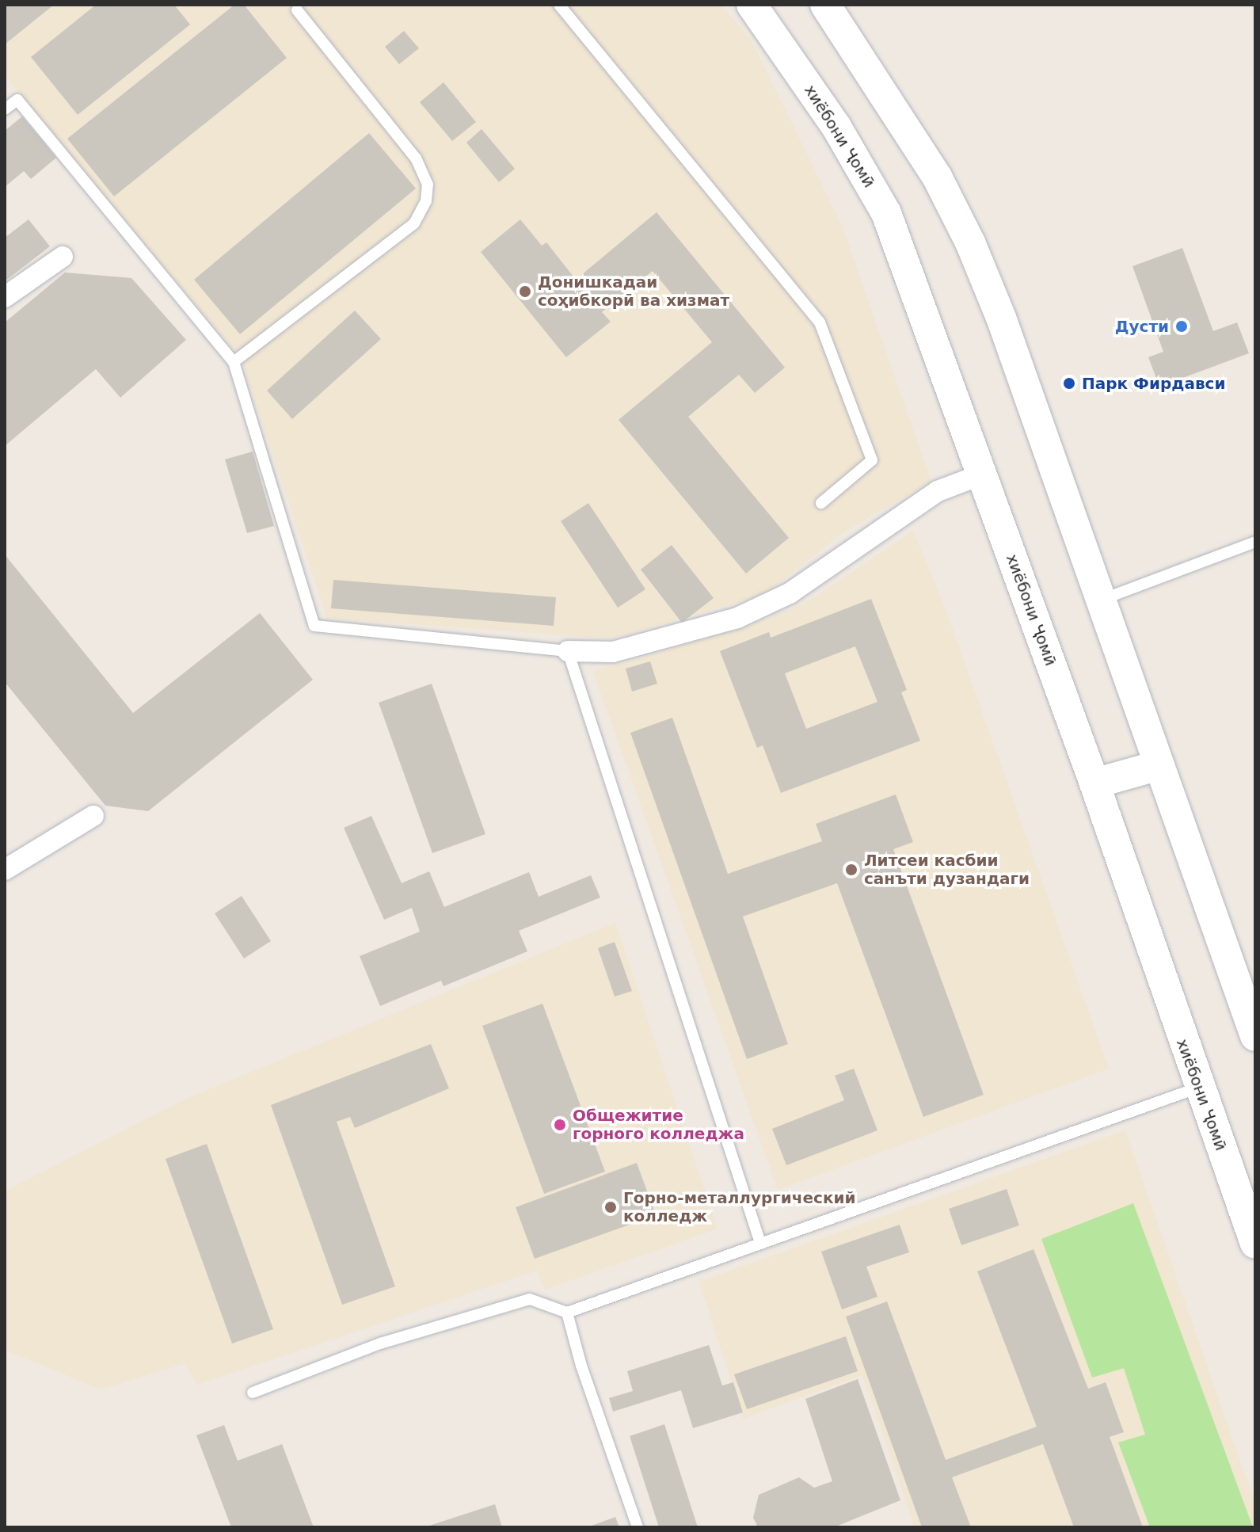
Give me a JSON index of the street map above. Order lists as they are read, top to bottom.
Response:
{
  "streets": {
    "main road": ["хиёбони Ҷомӣ"]
  },
  "places": [
    "Донишкадаи соҳибкорӣ ва хизмат",
    "Дусти",
    "Парк Фирдавси",
    "Литсеи касбии санъти дузандаги",
    "Общежитие горного колледжа",
    "Горно-металлургический колледж"
  ]
}
